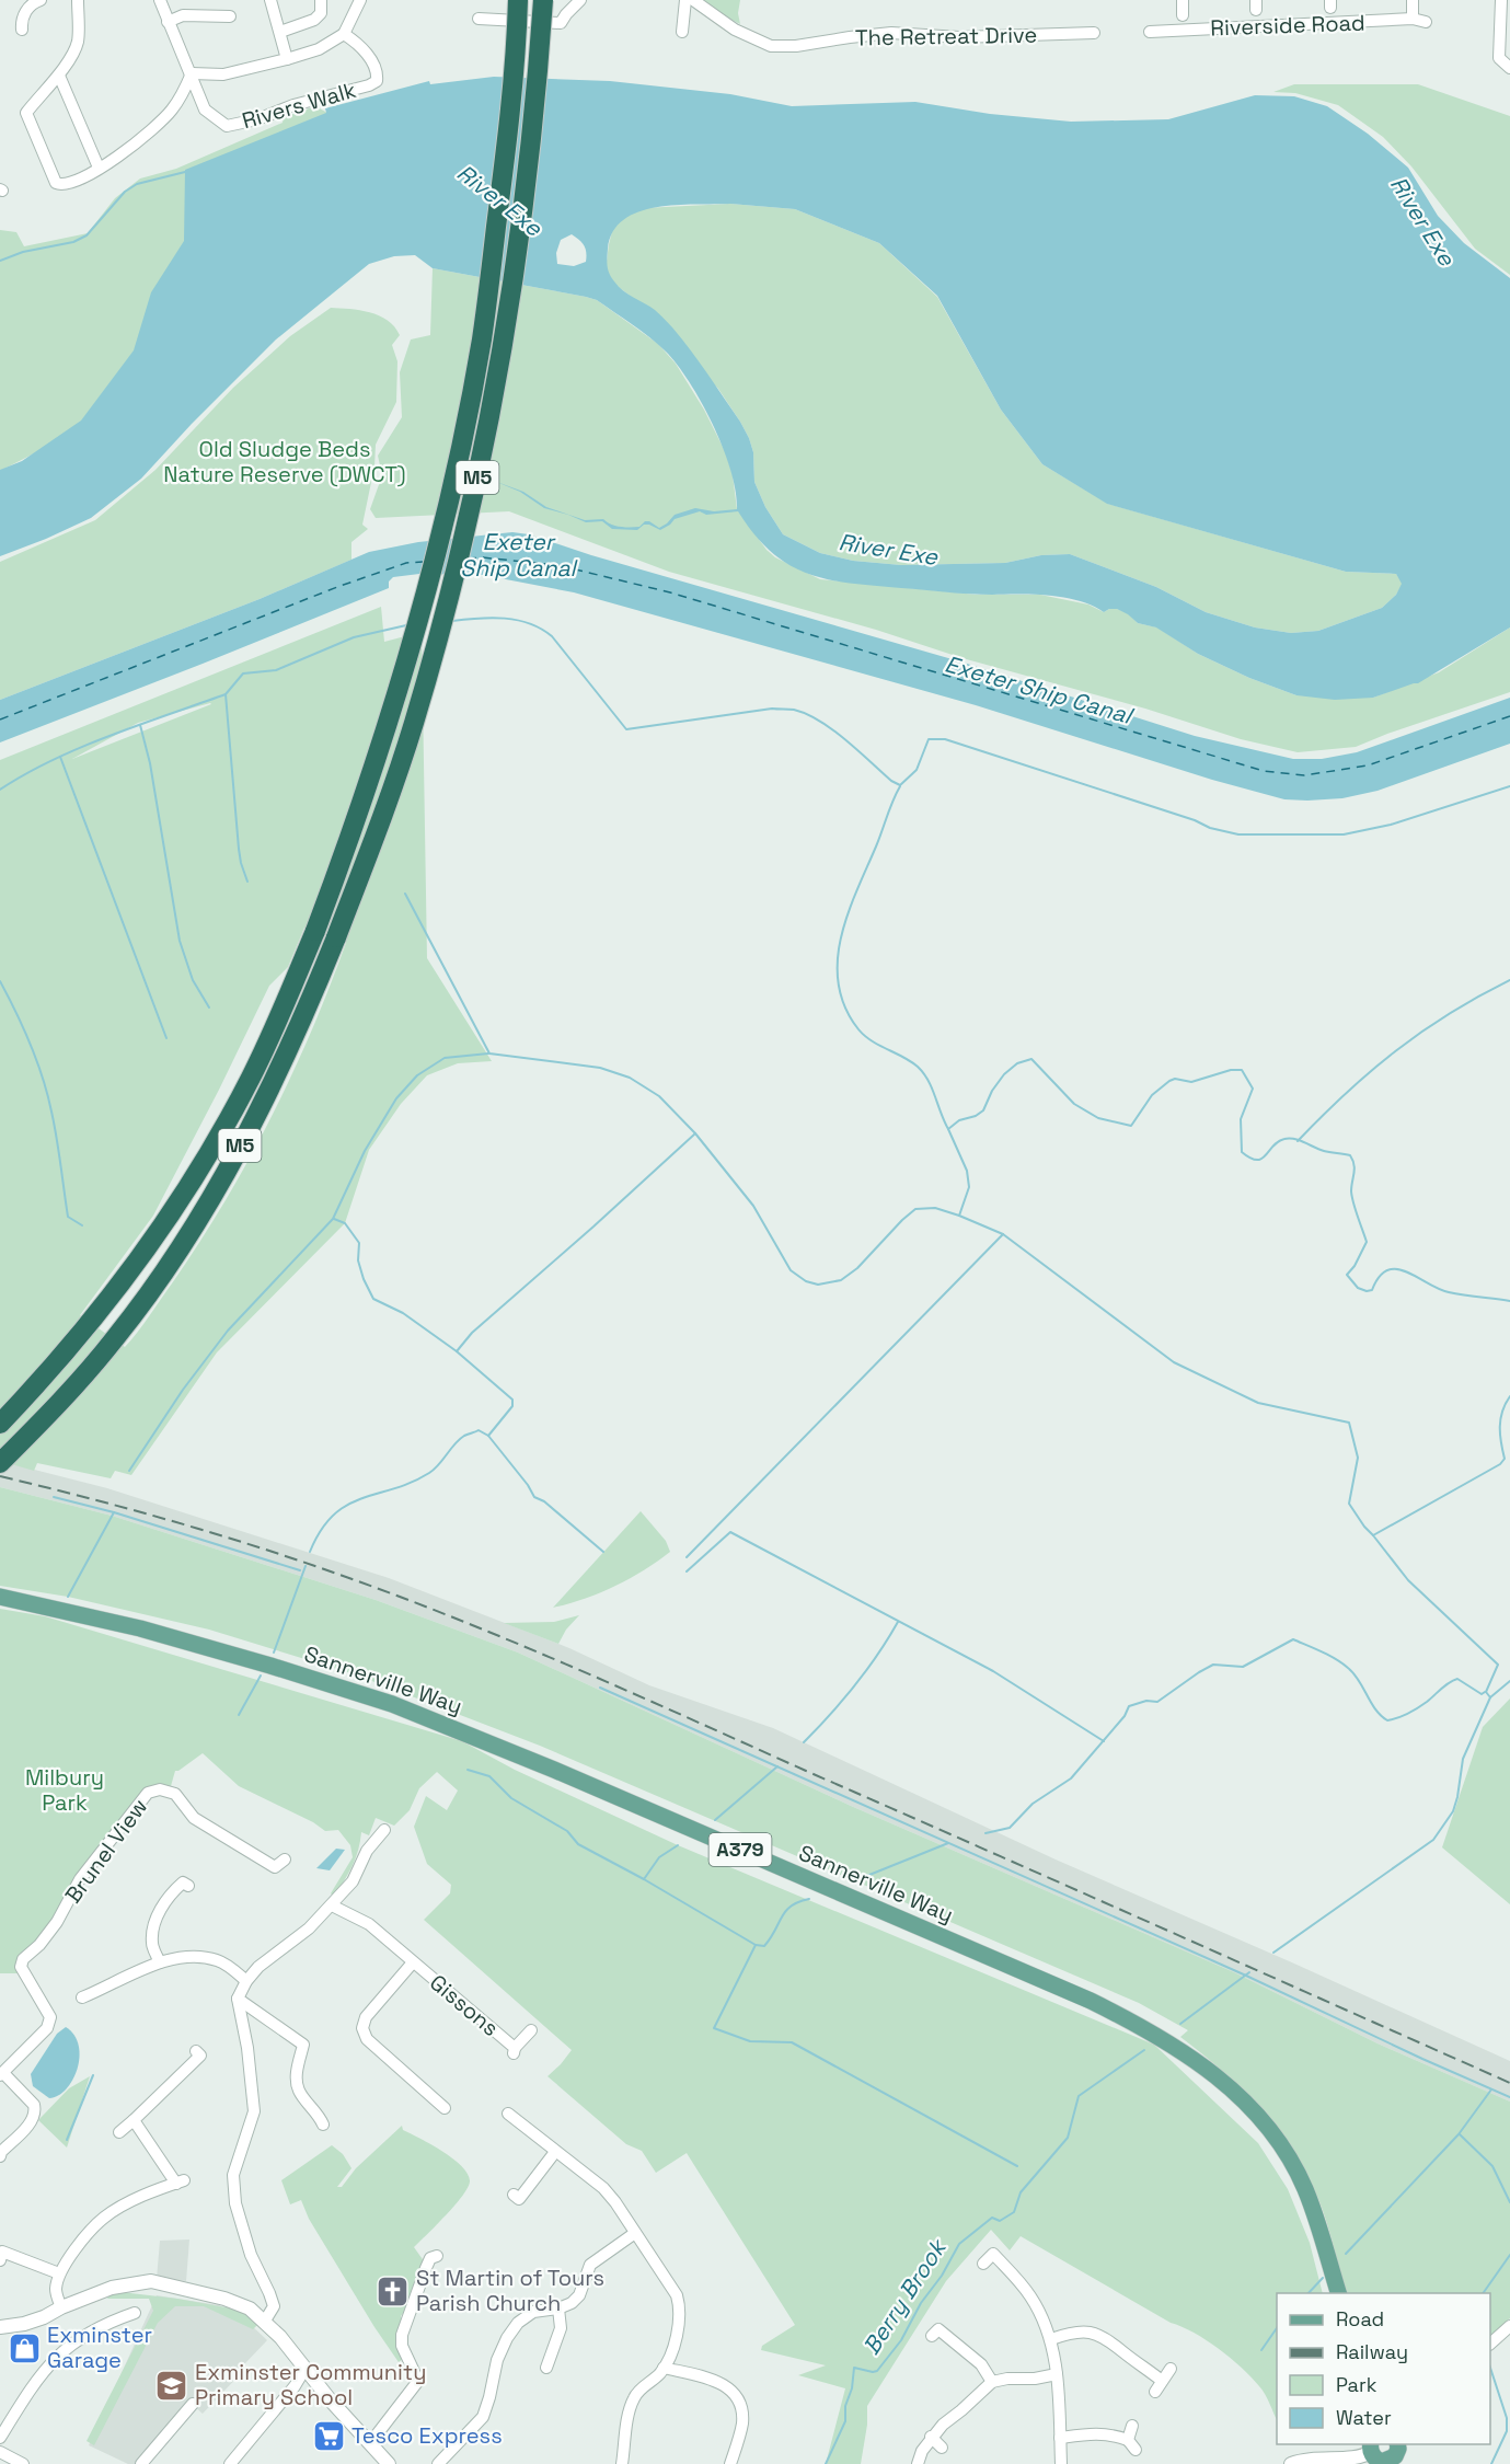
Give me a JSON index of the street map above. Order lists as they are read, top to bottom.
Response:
{
  "streets": {
    "highway": ["M5"],
    "main road": ["Sannerville Way", "A379"],
    "street": [
      "Riverside Road",
      "The Retreat Drive",
      "Rivers Walk",
      "Brunel View",
      "Gissons"
    ]
  },
  "water": ["River Exe", "Exeter Ship Canal", "Berry Brook"],
  "parks": ["Old Sludge Beds Nature Reserve (DWCT)", "Milbury Park"],
  "places": {
    "church": ["St Martin of Tours Parish Church"],
    "shop": ["Exminster Garage"],
    "school or university": ["Exminster Community Primary School"],
    "supermarket": ["Tesco Express"]
  },
  "legend": [
    "Road",
    "Railway",
    "Park",
    "Water"
  ]
}
